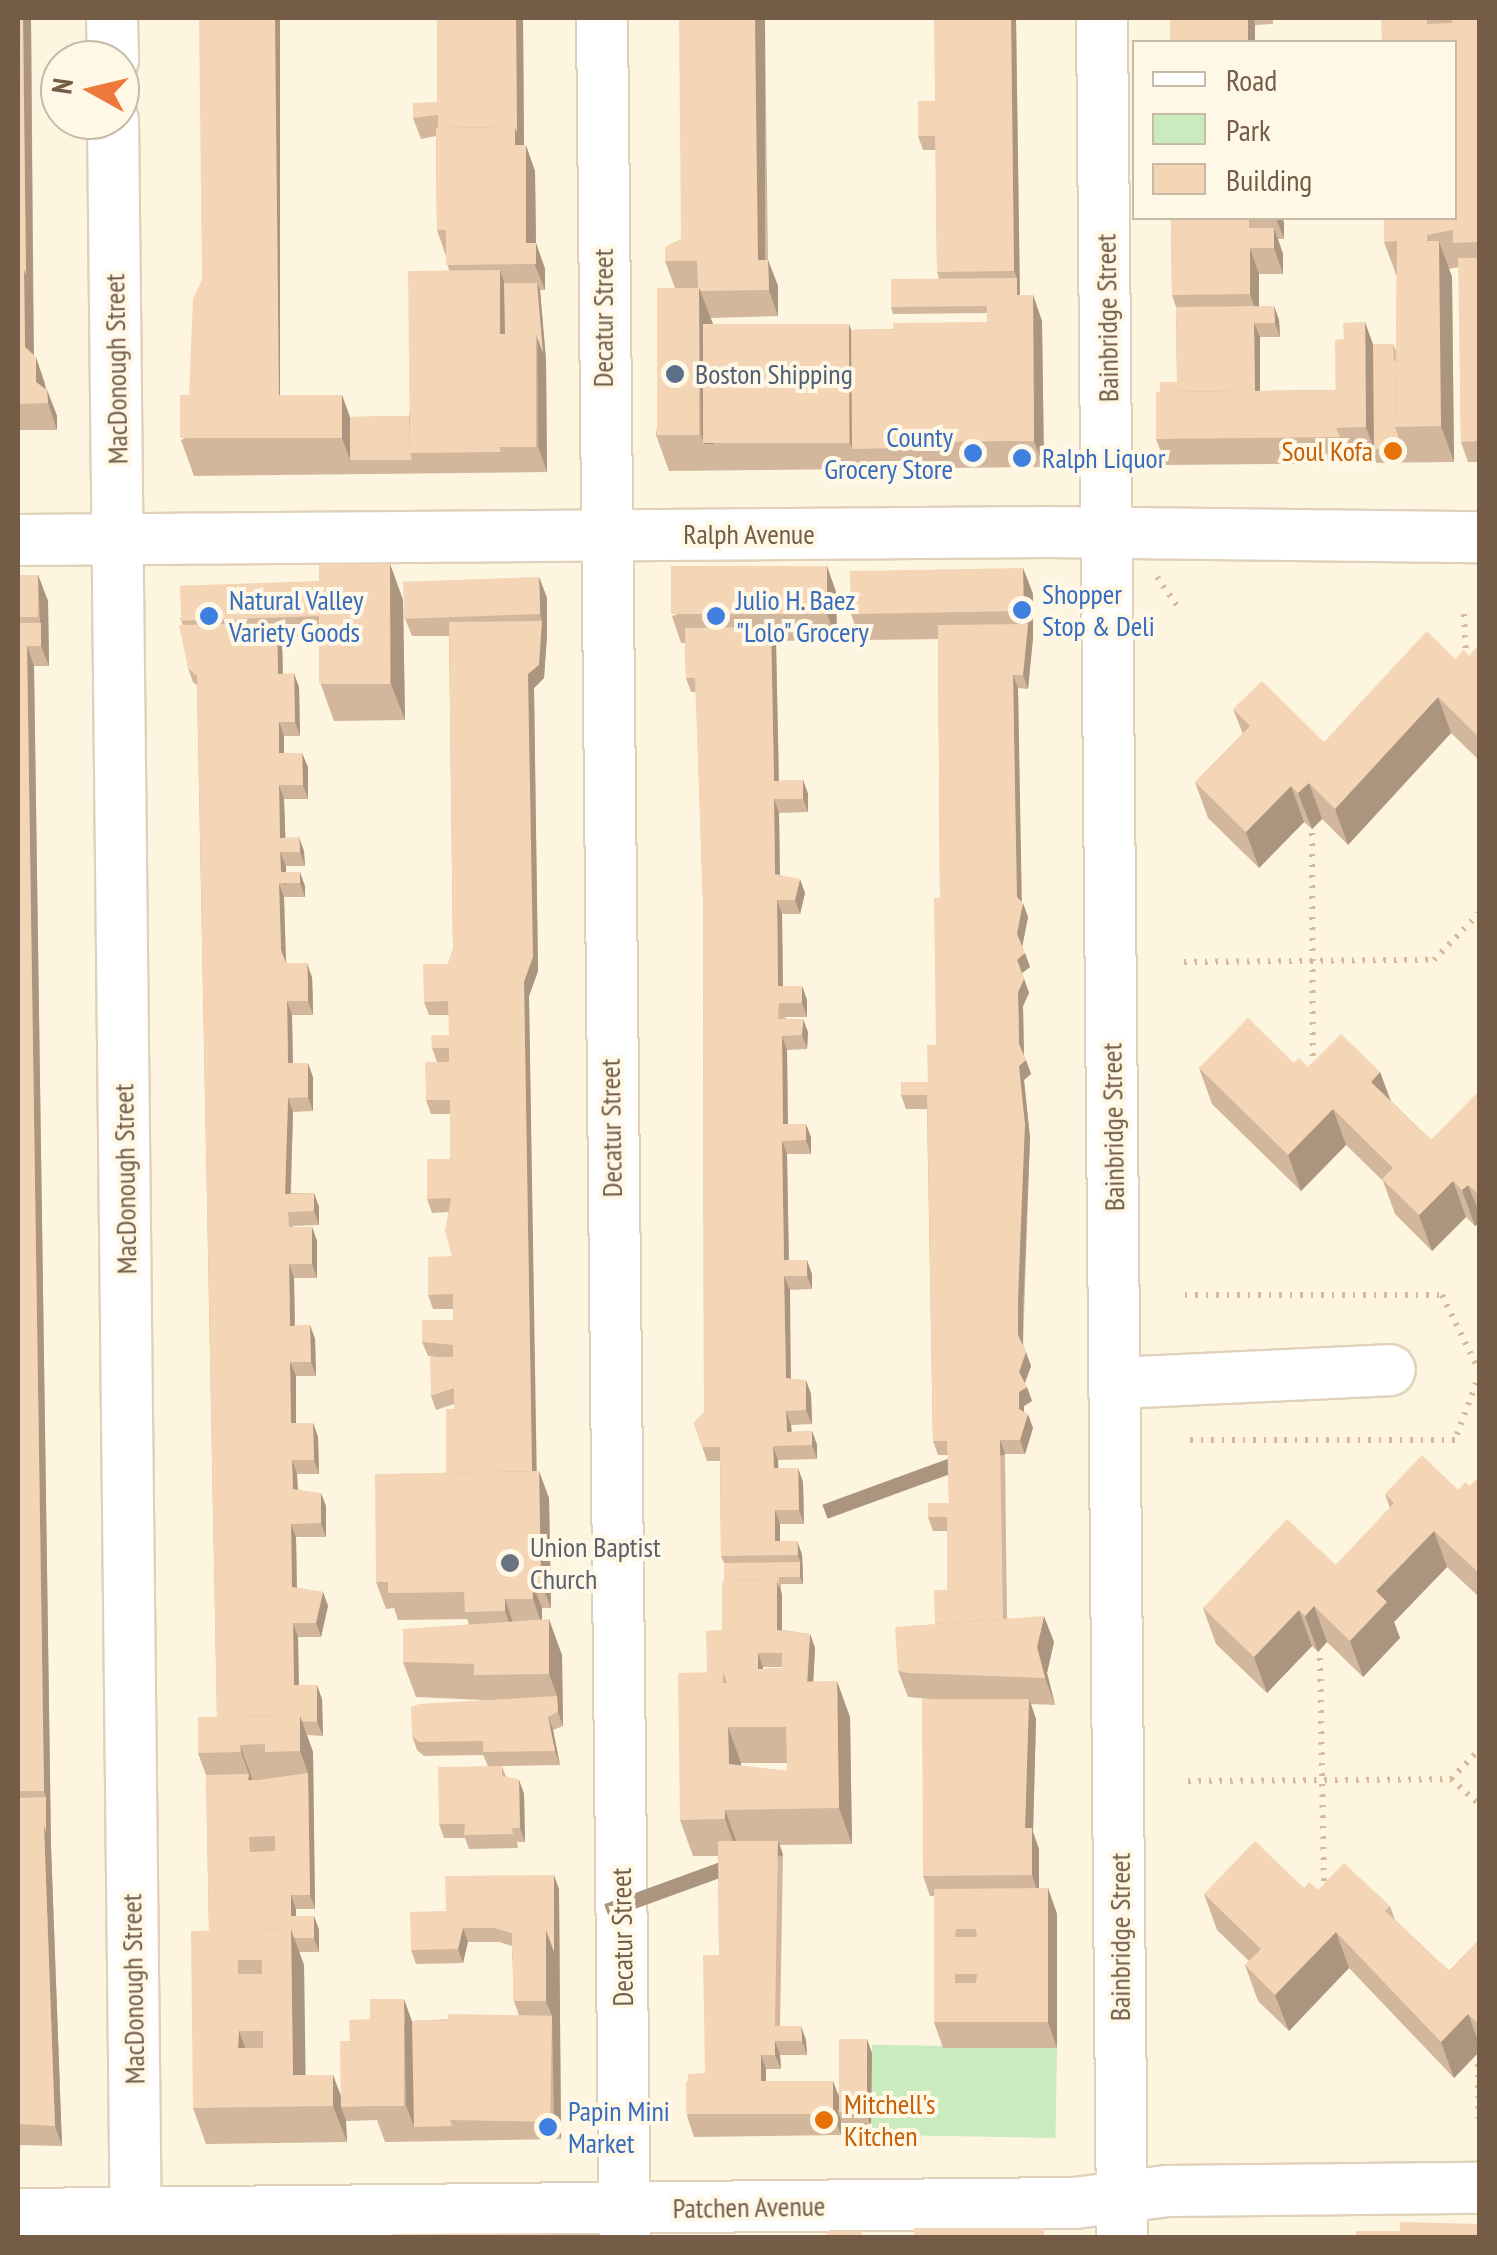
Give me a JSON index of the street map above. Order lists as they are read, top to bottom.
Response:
{
  "streets": {
    "street": [
      "Decatur Street",
      "Bainbridge Street",
      "MacDonough Street",
      "Ralph Avenue",
      "Patchen Avenue"
    ]
  },
  "crossings": [
    ["Decatur Street", "Ralph Avenue"],
    ["Decatur Street", "Patchen Avenue"],
    ["Bainbridge Street", "Ralph Avenue"],
    ["Bainbridge Street", "Patchen Avenue"],
    ["MacDonough Street", "Ralph Avenue"],
    ["MacDonough Street", "Patchen Avenue"]
  ],
  "places": [
    "Boston Shipping",
    "Soul Kofa",
    "County Grocery Store",
    "Ralph Liquor",
    "Shopper Stop & Deli",
    "Natural Valley Variety Goods",
    "Julio H. Baez \"Lolo\" Grocery",
    "Union Baptist Church",
    "Mitchell's Kitchen",
    "Papin Mini Market"
  ],
  "legend": ["Road", "Park", "Building"],
  "north": "left"
}
